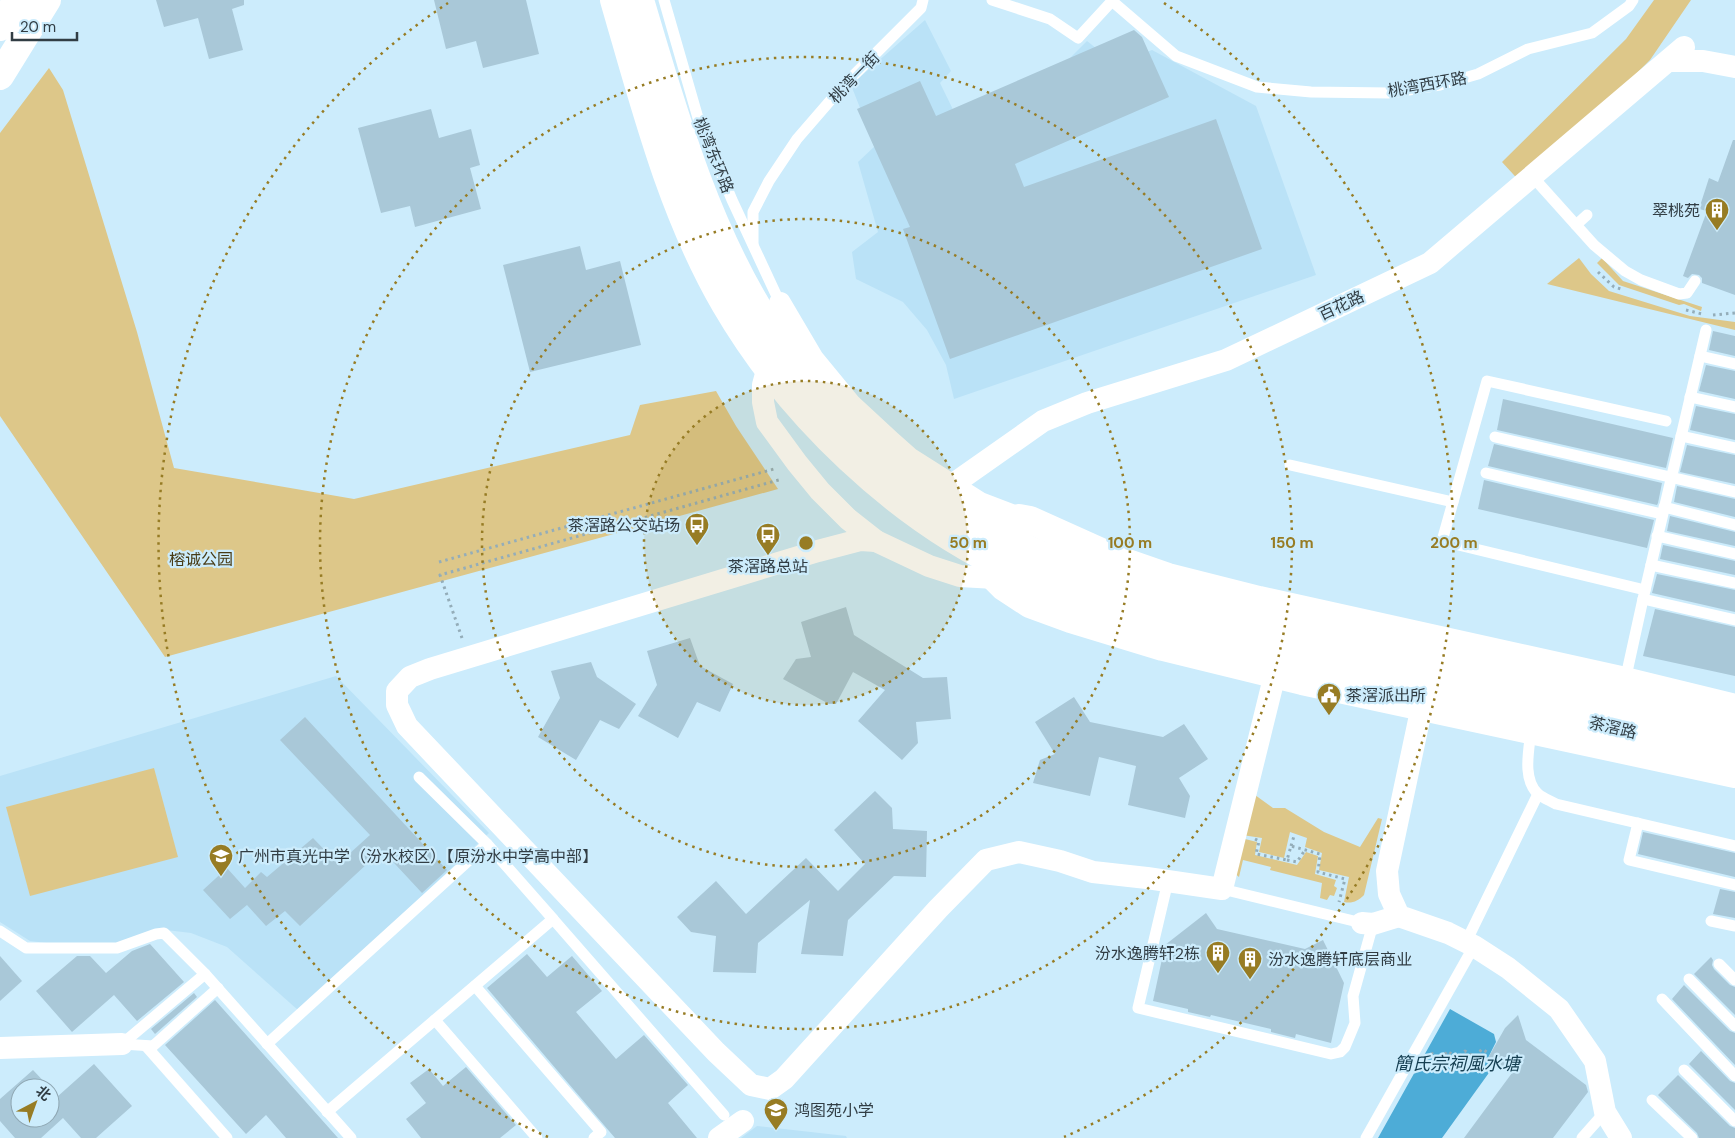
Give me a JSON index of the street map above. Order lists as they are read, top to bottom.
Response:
{
  "streets": {
    "main road": ["茶滘路"],
    "street": ["百花路"],
    "lane": ["桃湾一街", "桃湾西环路", "桃湾东环路"]
  },
  "crossings": [
    ["桃湾一街", "桃湾东环路"]
  ],
  "water": ["簡氏宗祠風水塘"],
  "parks": ["榕诚公园"],
  "places": {
    "building": ["翠桃苑", "汾水逸腾轩2栋", "汾水逸腾轩底层商业"],
    "bus stop": ["茶滘路公交站场", "茶滘路总站"],
    "public building": ["茶滘派出所"],
    "school or university": ["广州市真光中学（汾水校区）【原汾水中学高中部】", "鸿图苑小学"]
  },
  "scale_bar": "20 m",
  "north": "top right",
  "rings": [
    "50 m",
    "100 m",
    "150 m",
    "200 m"
  ]
}
